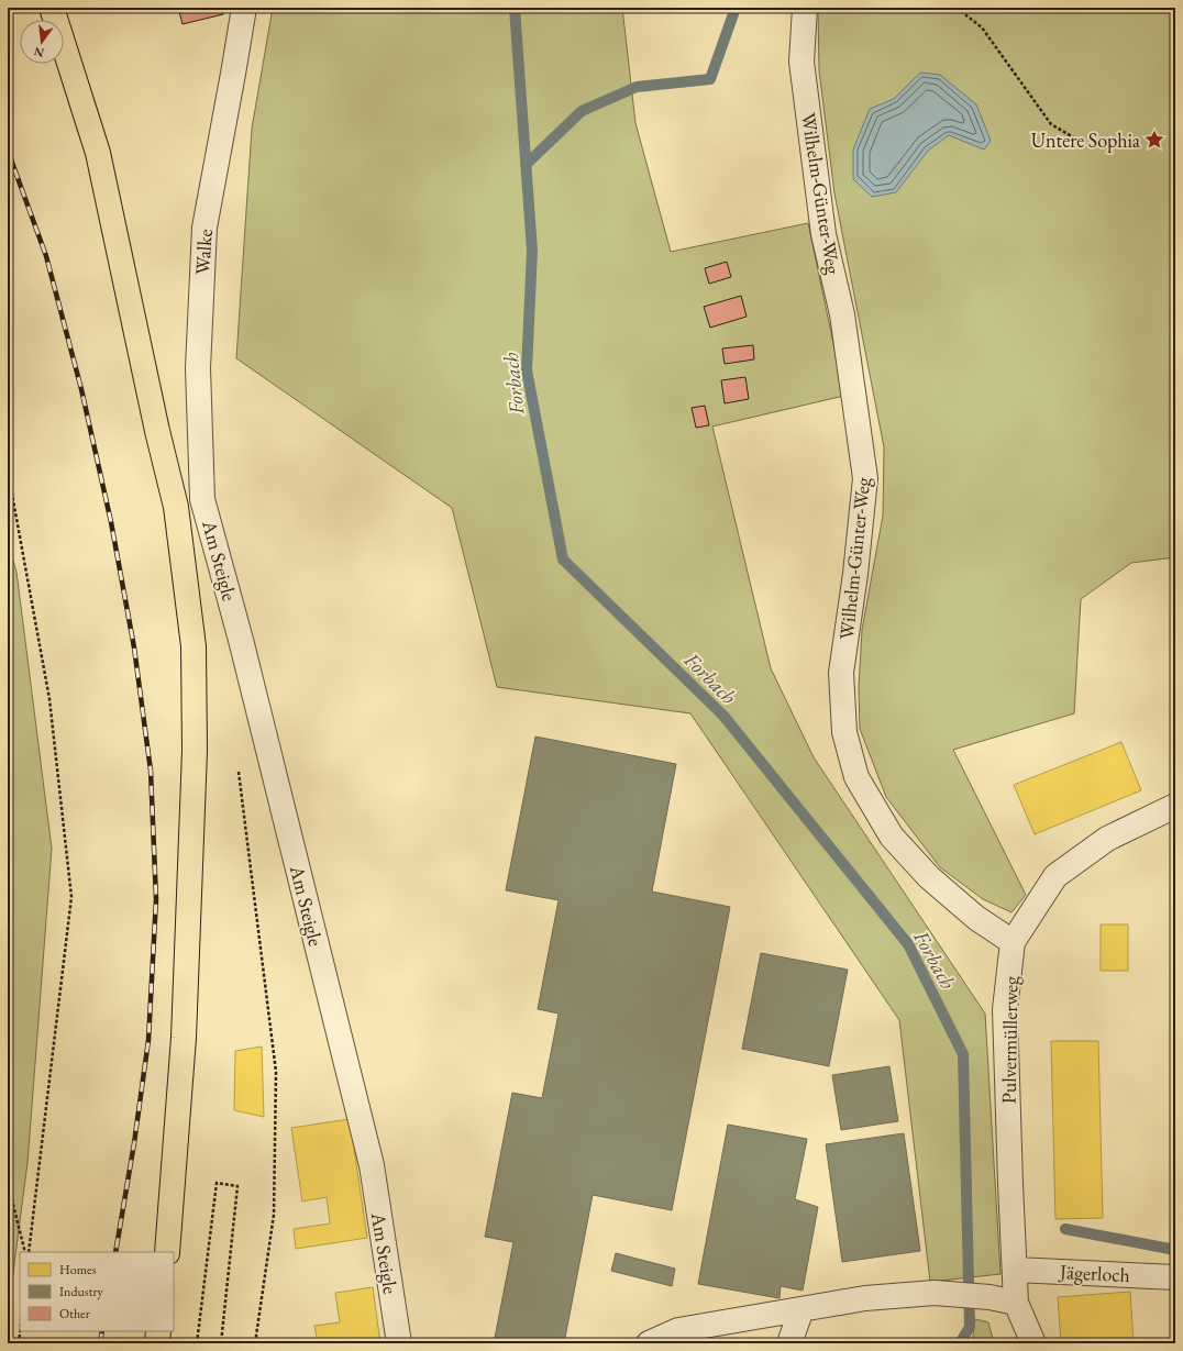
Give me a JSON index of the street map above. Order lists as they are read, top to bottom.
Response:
{
  "streets": {
    "street": [
      "Wilhelm-Günter-Weg",
      "Walke",
      "Am Steigle",
      "Pulvermüllerweg",
      "Jägerloch"
    ]
  },
  "crossings": [
    ["Wilhelm-Günter-Weg", "Pulvermüllerweg"],
    ["Walke", "Am Steigle"],
    ["Pulvermüllerweg", "Jägerloch"]
  ],
  "water": ["Forbach"],
  "places": {
    "place": ["Untere Sophia"]
  },
  "legend": ["Homes", "Industry", "Other"],
  "north": "bottom"
}
